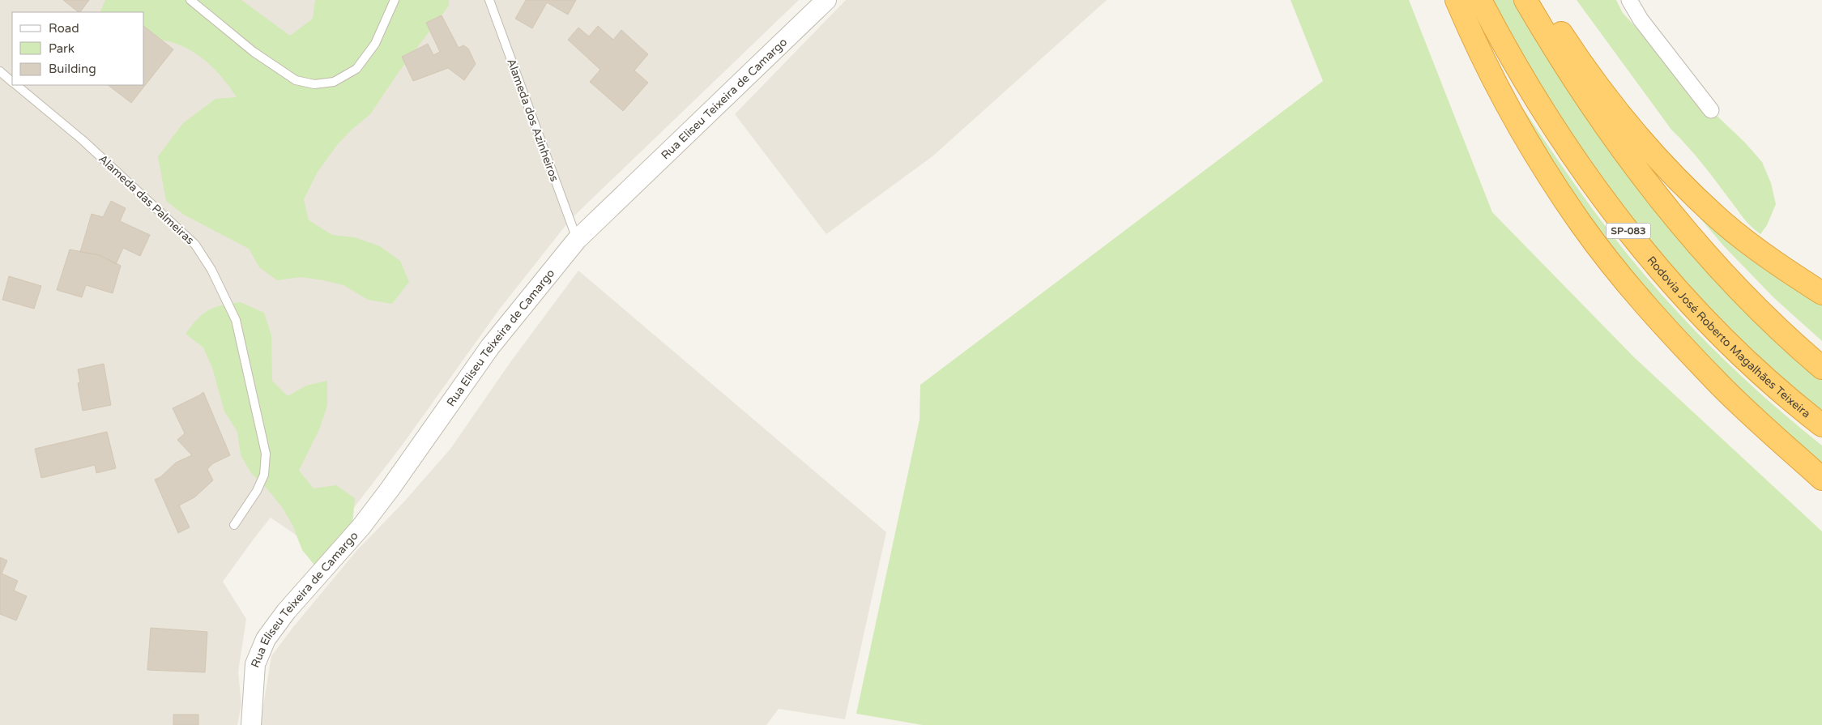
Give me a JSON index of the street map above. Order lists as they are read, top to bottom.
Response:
{
  "streets": {
    "highway": ["SP-083", "Rodovia José Roberto Magalhães Teixeira"],
    "street": ["Rua Eliseu Teixeira de Camargo"],
    "lane": ["Alameda dos Azinheiros", "Alameda das Palmeiras"]
  },
  "crossings": [
    ["Rua Eliseu Teixeira de Camargo", "Alameda dos Azinheiros"]
  ],
  "legend": ["Road", "Park", "Building"]
}
